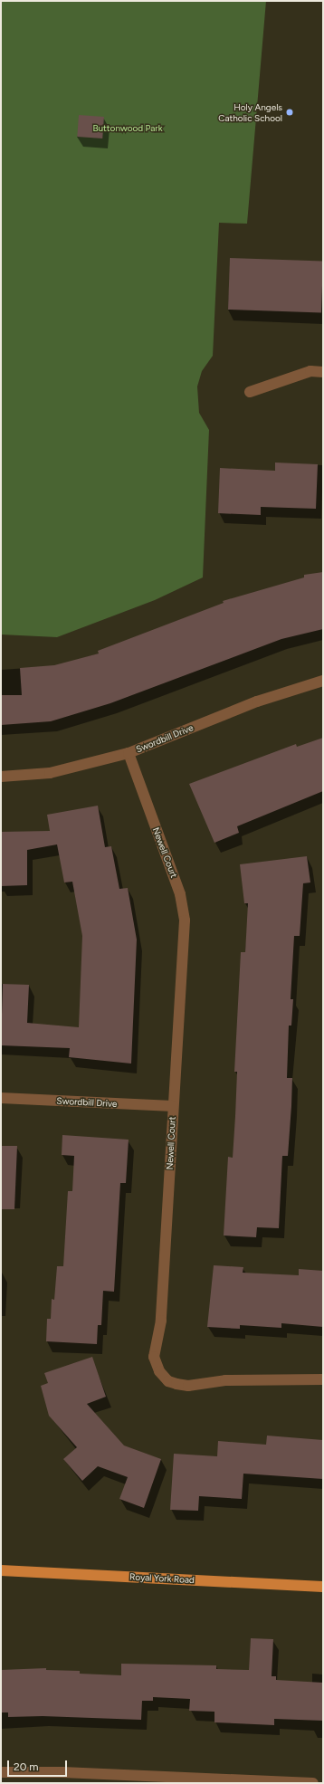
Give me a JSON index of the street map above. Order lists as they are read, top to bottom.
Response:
{
  "streets": {
    "main road": ["Royal York Road"],
    "street": ["Swordbill Drive", "Newell Court"]
  },
  "crossings": [
    ["Swordbill Drive", "Newell Court"]
  ],
  "parks": ["Buttonwood Park"],
  "places": ["Holy Angels Catholic School"],
  "scale_bar": "20 m"
}
